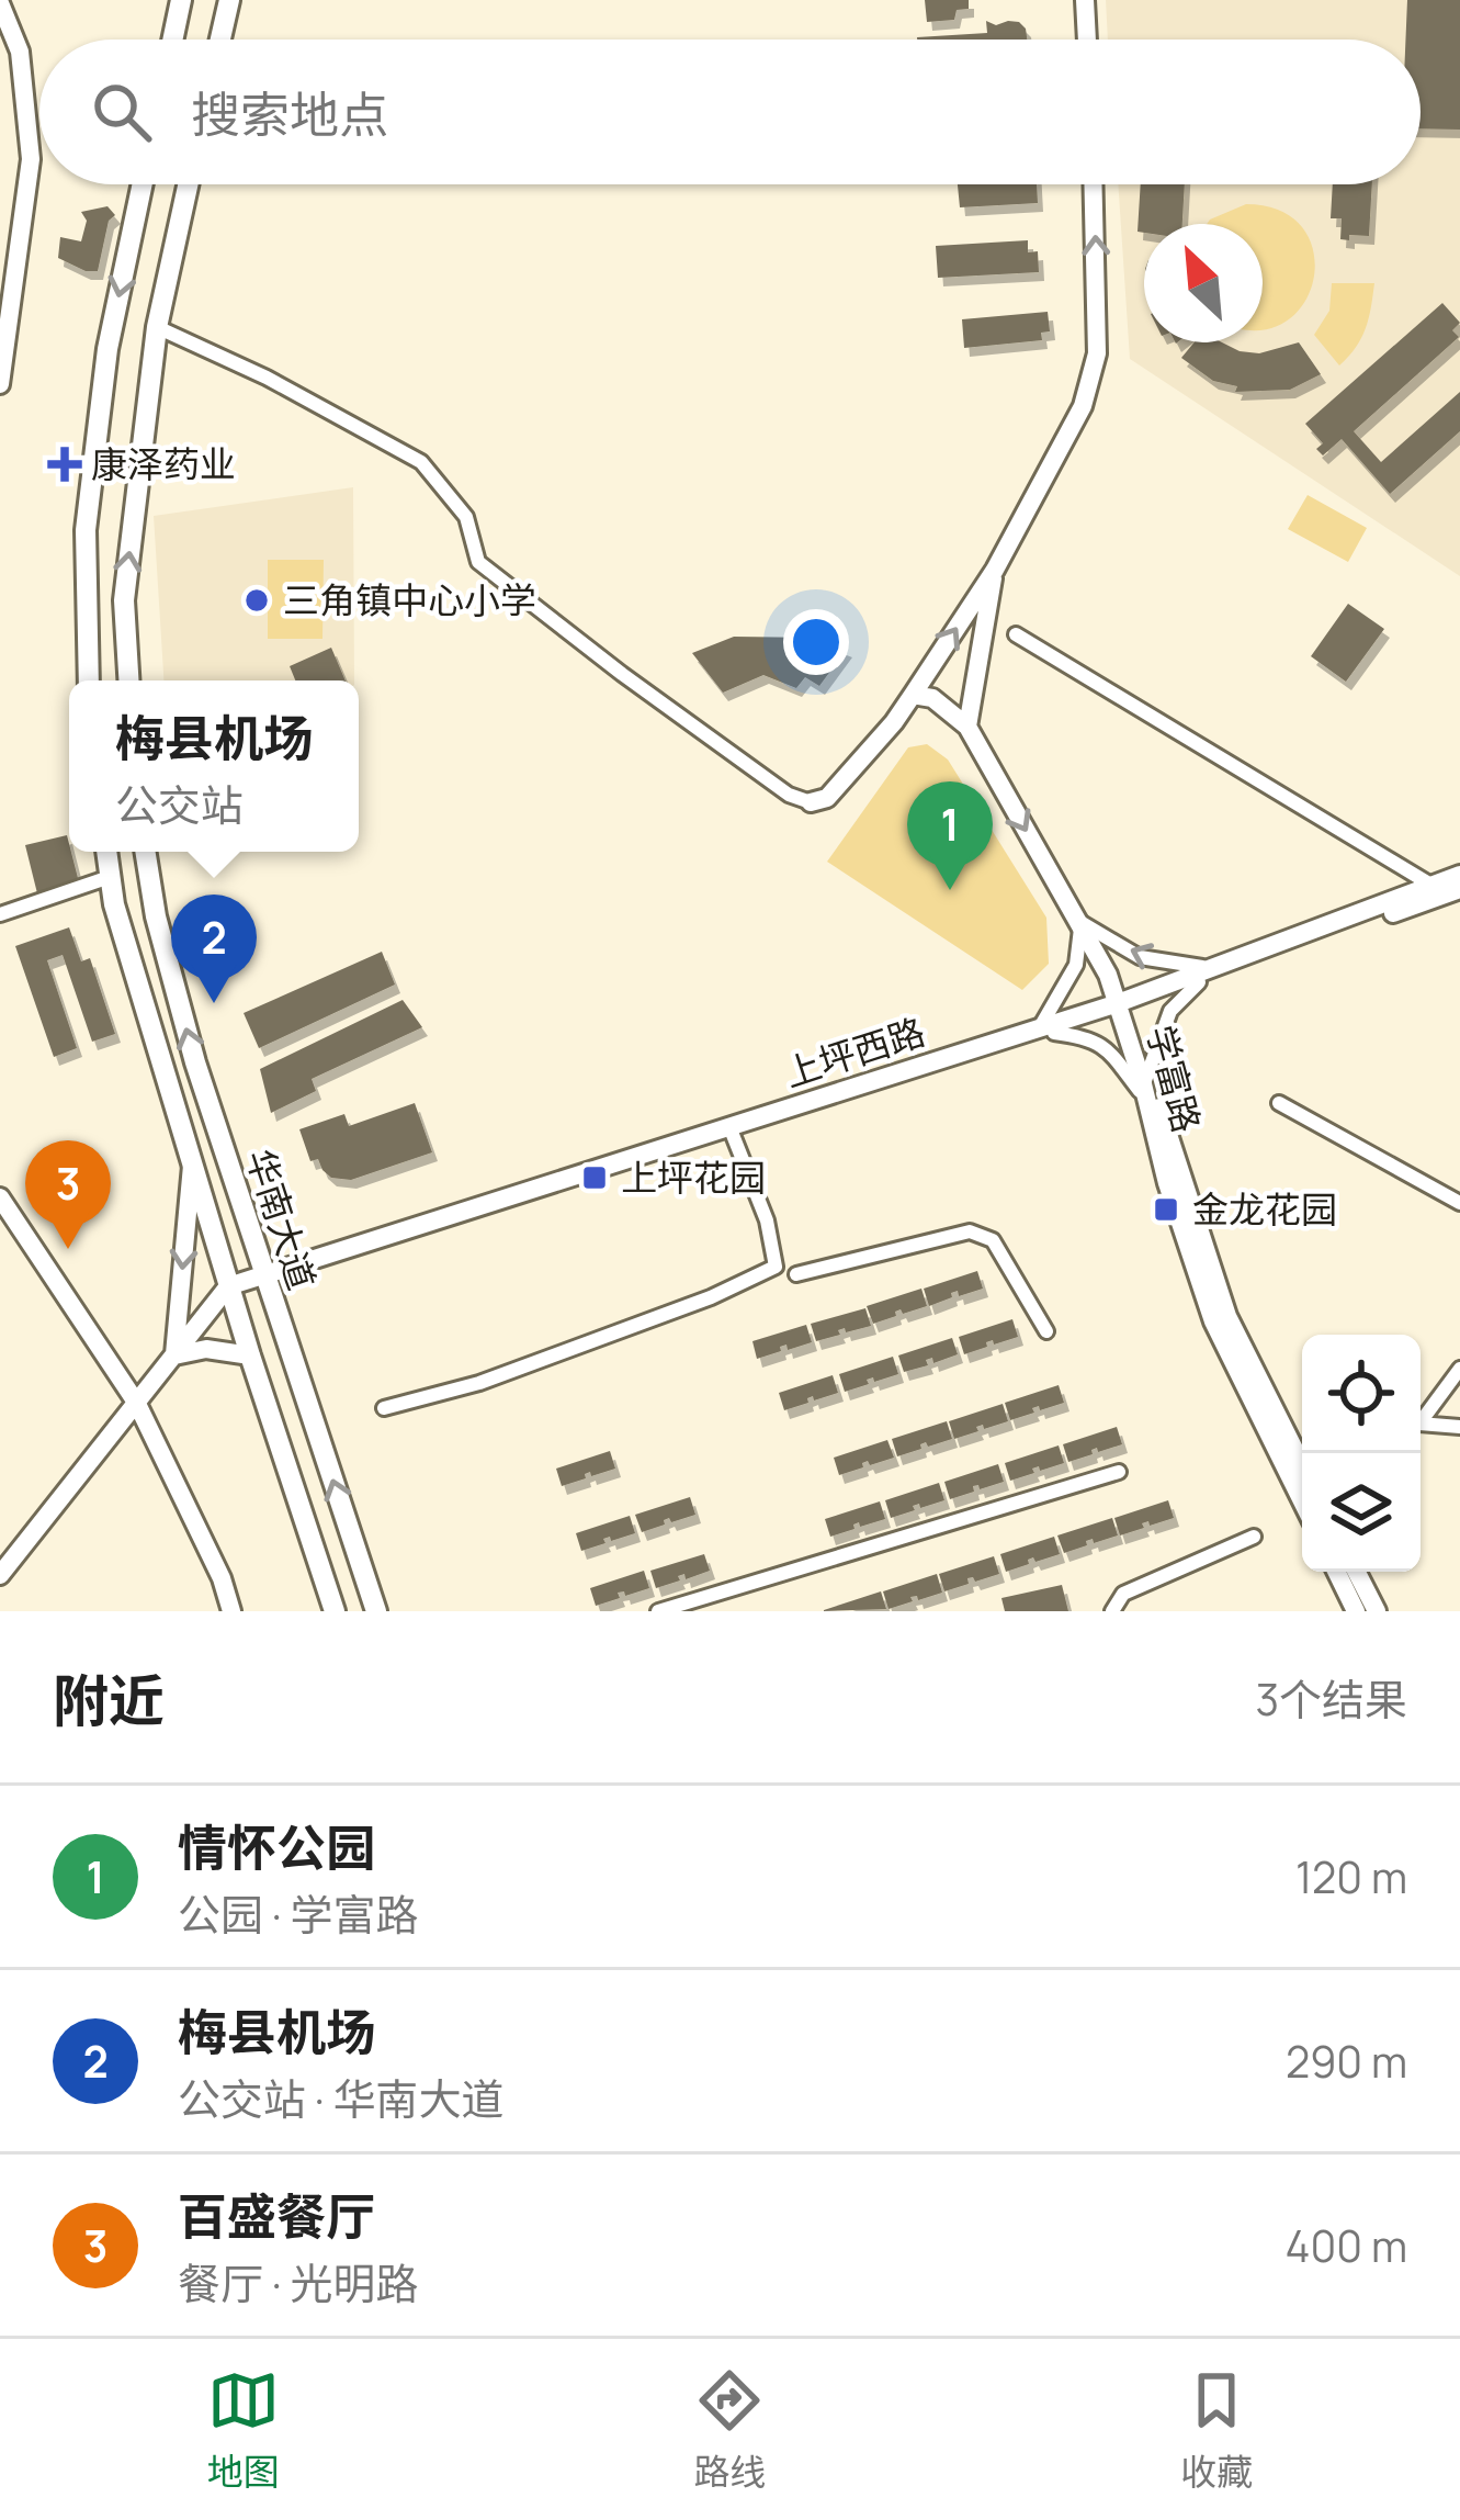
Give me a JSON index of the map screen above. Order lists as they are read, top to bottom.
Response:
{
  "streets": {
    "main road": ["华南大道"],
    "street": ["上坪西路", "学富路"]
  },
  "crossings": [
    ["上坪西路", "学富路"],
    ["上坪西路", "华南大道"]
  ],
  "places": {
    "health": ["康泽药业"],
    "other": ["三角镇中心小学"],
    "transit": ["上坪花园", "金龙花园"]
  },
  "north": "top left",
  "page": {
    "search": "搜索地点",
    "popup": ["梅县机场", "公交站"],
    "pins": ["1", "2", "3"],
    "heading": ["附近", "3个结果"],
    "list": [
      {
        "mark": "1",
        "name": "情怀公园",
        "note": "公园 · 学富路",
        "value": "120 m"
      },
      {
        "mark": "2",
        "name": "梅县机场",
        "note": "公交站 · 华南大道",
        "value": "290 m"
      },
      {
        "mark": "3",
        "name": "百盛餐厅",
        "note": "餐厅 · 光明路",
        "value": "400 m"
      }
    ],
    "nav": ["地图", "路线", "收藏"]
  }
}
